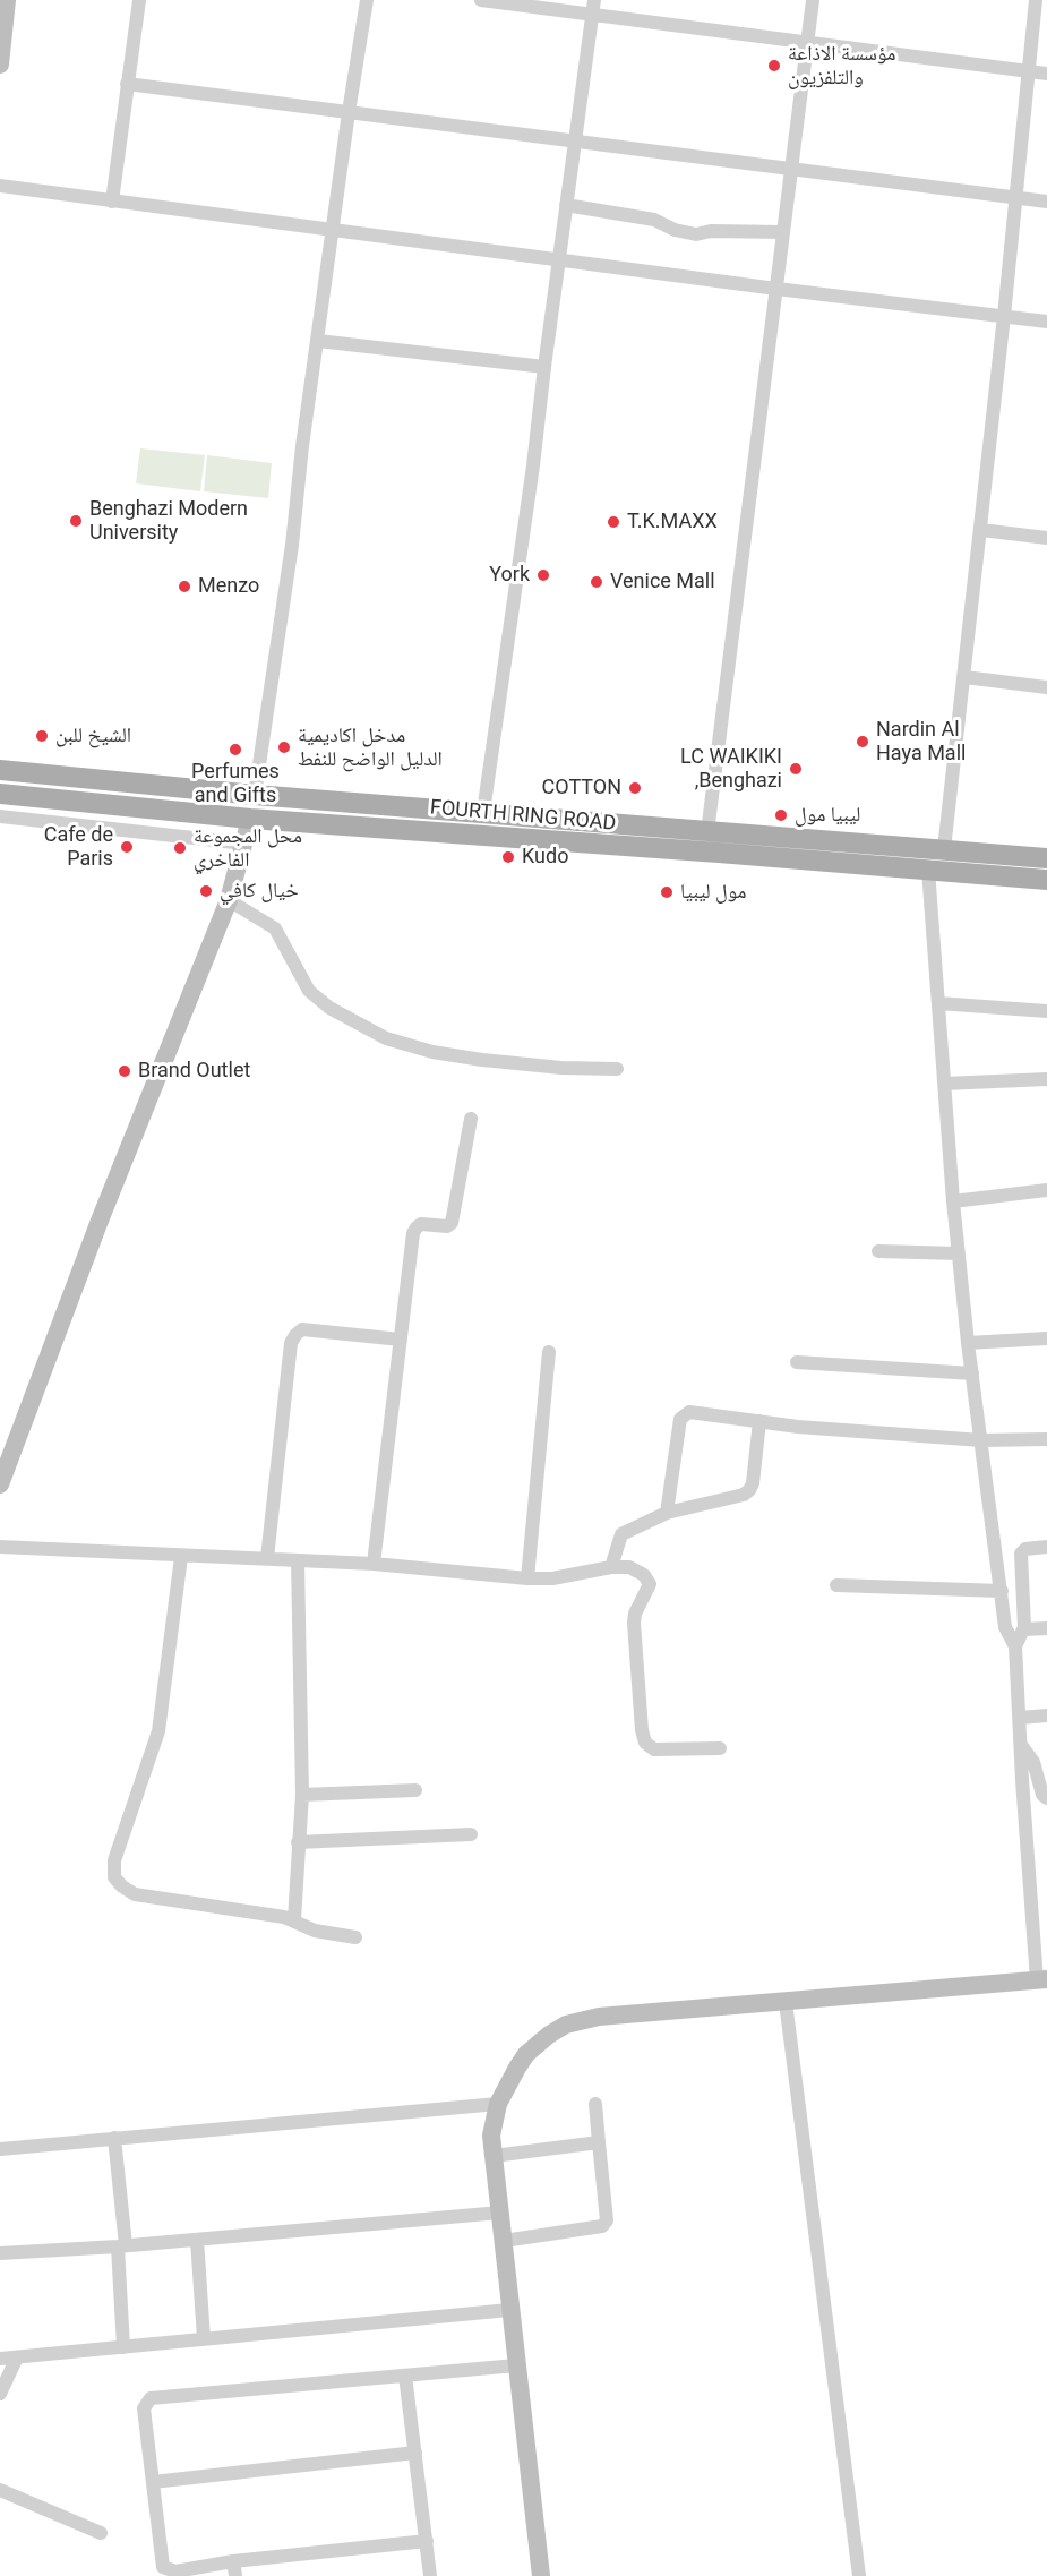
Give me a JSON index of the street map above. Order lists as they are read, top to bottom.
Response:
{
  "streets": {
    "main road": ["FOURTH RING ROAD"]
  },
  "places": [
    "مؤسسة الاذاعة والتلفزيون",
    "Benghazi Modern University",
    "T.K.MAXX",
    "York",
    "Venice Mall",
    "Menzo",
    "الشيخ للبن",
    "Nardin Al Haya Mall",
    "مدخل اكاديمية الدليل الواضح للنفط",
    "Perfumes and Gifts",
    "LC WAIKIKI ,Benghazi",
    "COTTON",
    "ليبيا مول",
    "Cafe de Paris",
    "محل المجموعة الفاخري",
    "Kudo",
    "خيال كافي",
    "مول ليبيا",
    "Brand Outlet"
  ]
}
